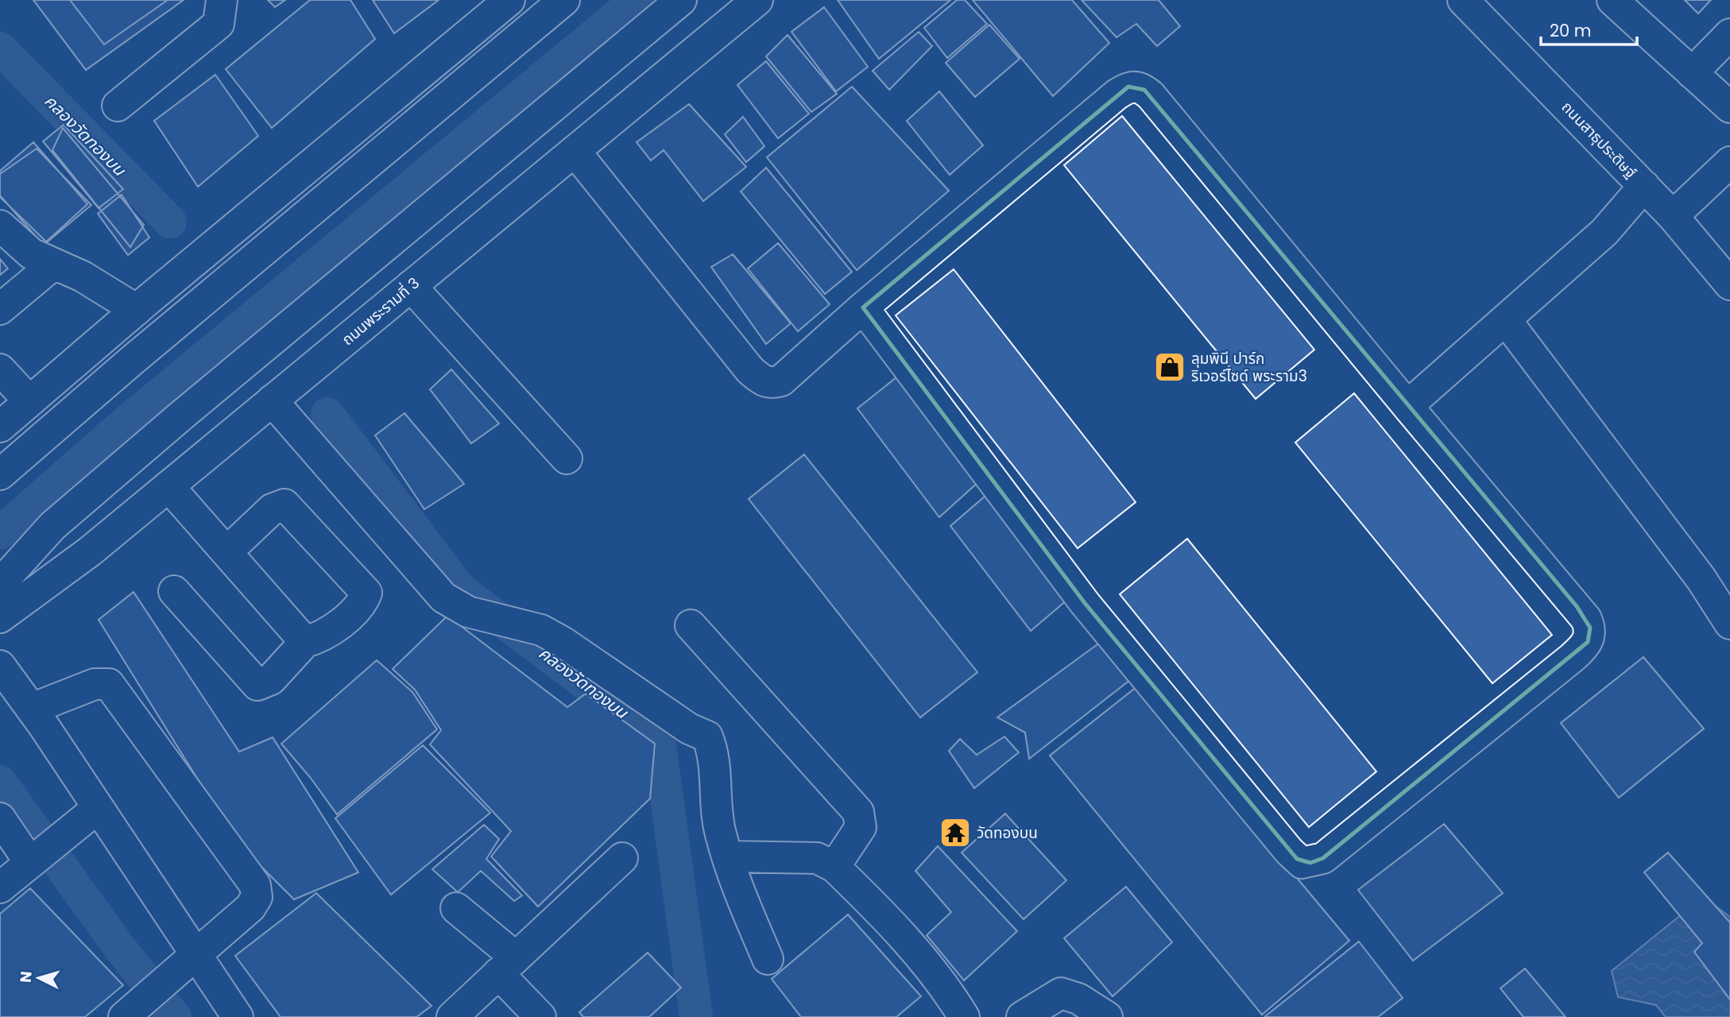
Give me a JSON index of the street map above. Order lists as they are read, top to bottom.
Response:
{
  "streets": {
    "street": ["ถนนสาธุประดิษฐ์", "ถนนพระรามที่ 3"]
  },
  "water": ["คลองวัดทองบน"],
  "places": {
    "shop": ["ลุมพินี ปาร์ก ริเวอร์ไซด์ พระราม3"],
    "temple": ["วัดทองบน"]
  },
  "scale_bar": "20 m",
  "north": "left"
}
